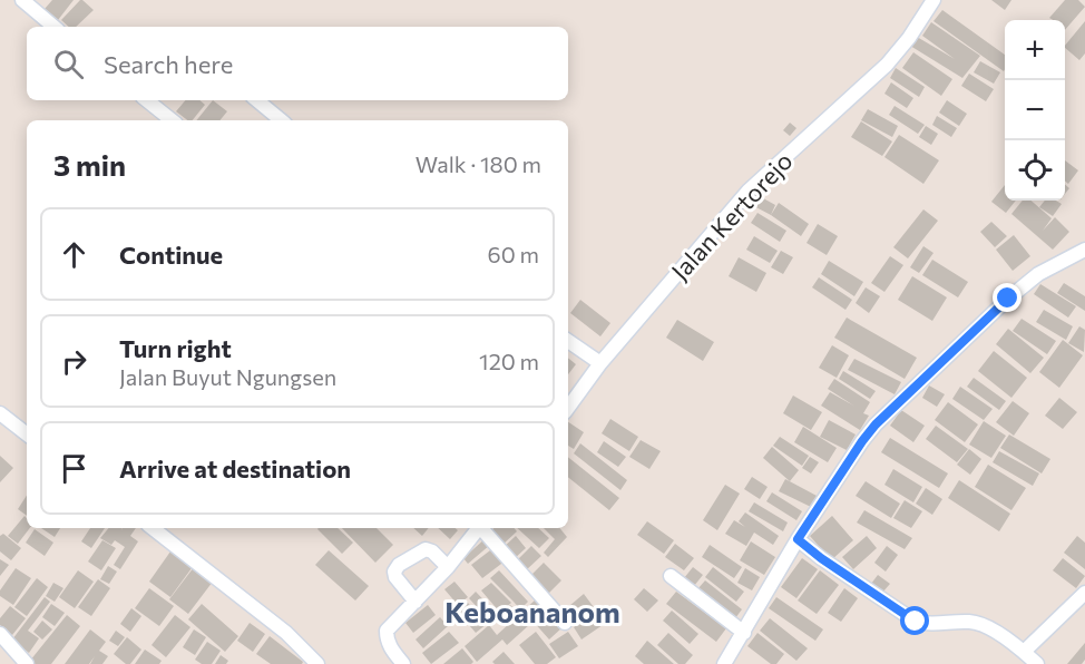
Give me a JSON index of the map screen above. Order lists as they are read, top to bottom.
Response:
{
  "streets": {
    "street": ["Jalan Kertorejo"]
  },
  "districts": ["Keboananom"],
  "page": {
    "map_buttons": ["+", "−"],
    "search": "Search here",
    "heading": ["3 min", "Walk · 180 m"],
    "list": [
      ["Continue", "60 m"],
      ["Turn right", "Jalan Buyut Ngungsen", "120 m"],
      "Arrive at destination"
    ]
  }
}
